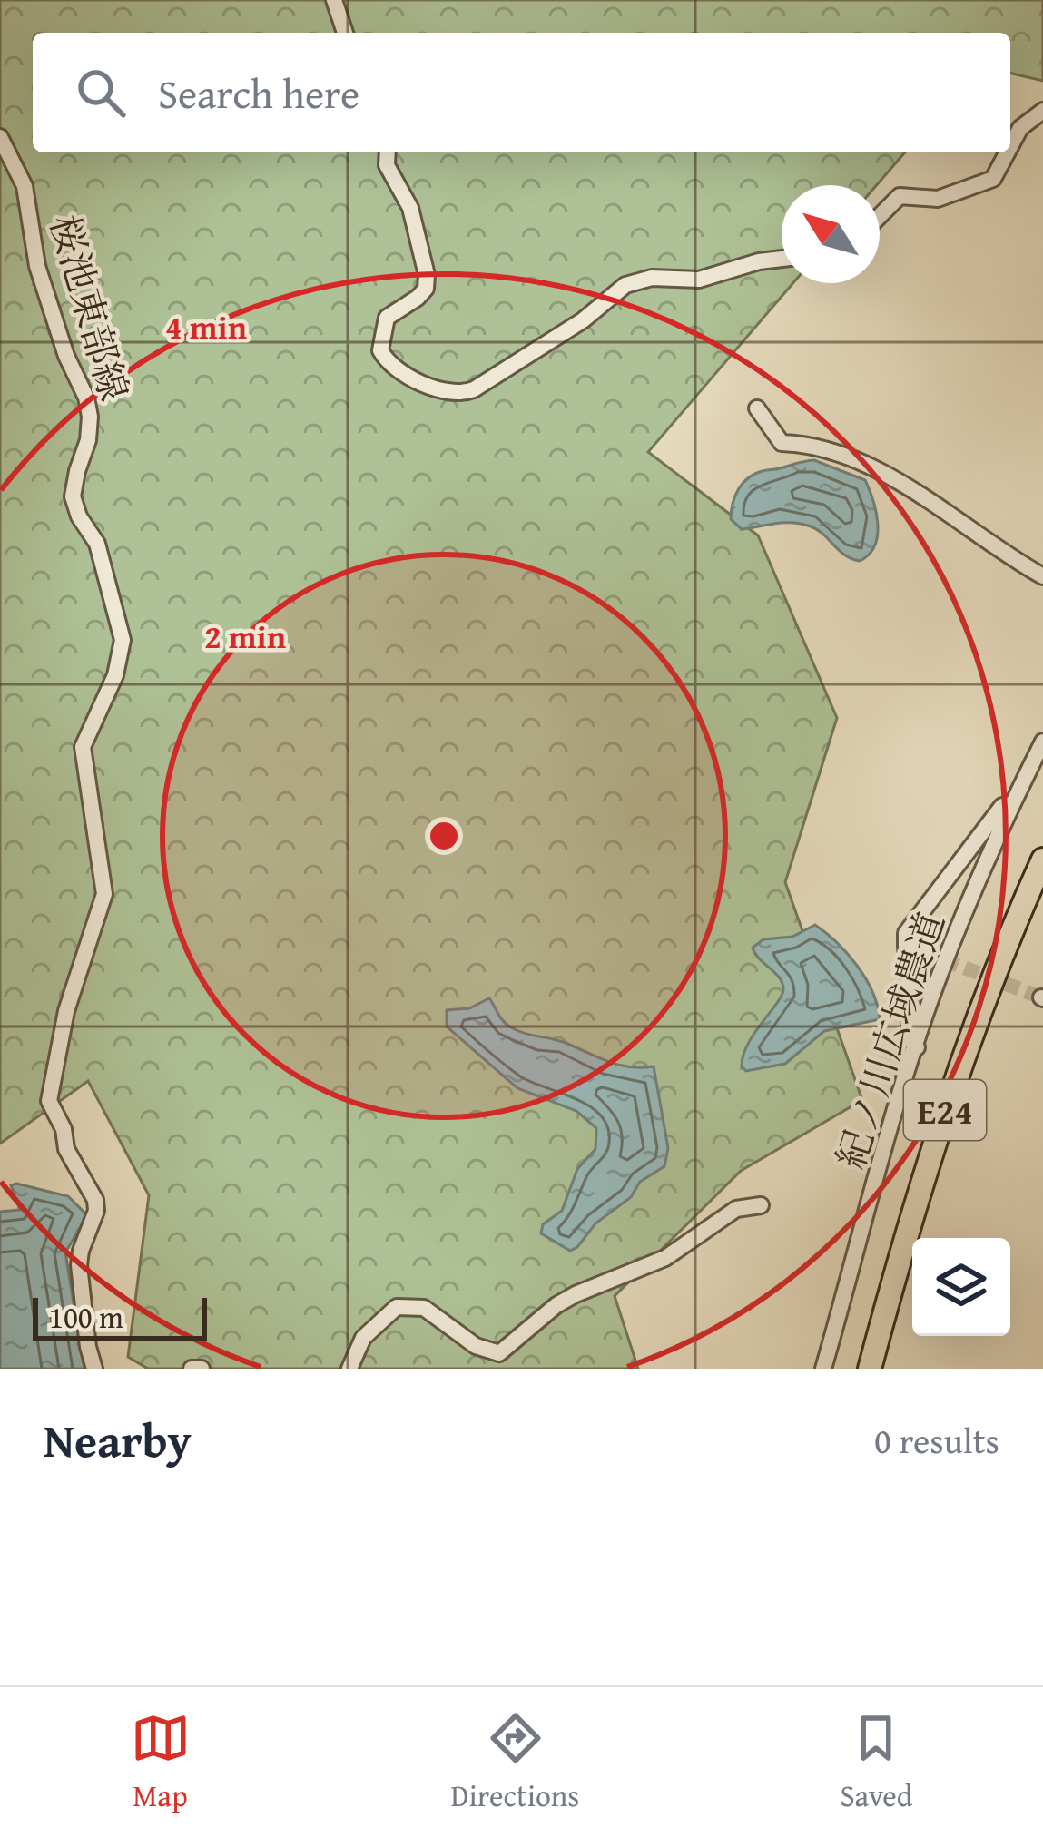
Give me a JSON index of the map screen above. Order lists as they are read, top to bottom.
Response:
{
  "streets": {
    "highway": ["E24"],
    "street": ["桜池東部線", "紀ノ川広域農道"]
  },
  "scale_bar": "100 m",
  "north": "top left",
  "page": {
    "search": "Search here",
    "scale": "100 m",
    "heading": ["Nearby", "0 results"],
    "nav": ["Map", "Directions", "Saved"]
  },
  "rings": ["4 min", "2 min"]
}
